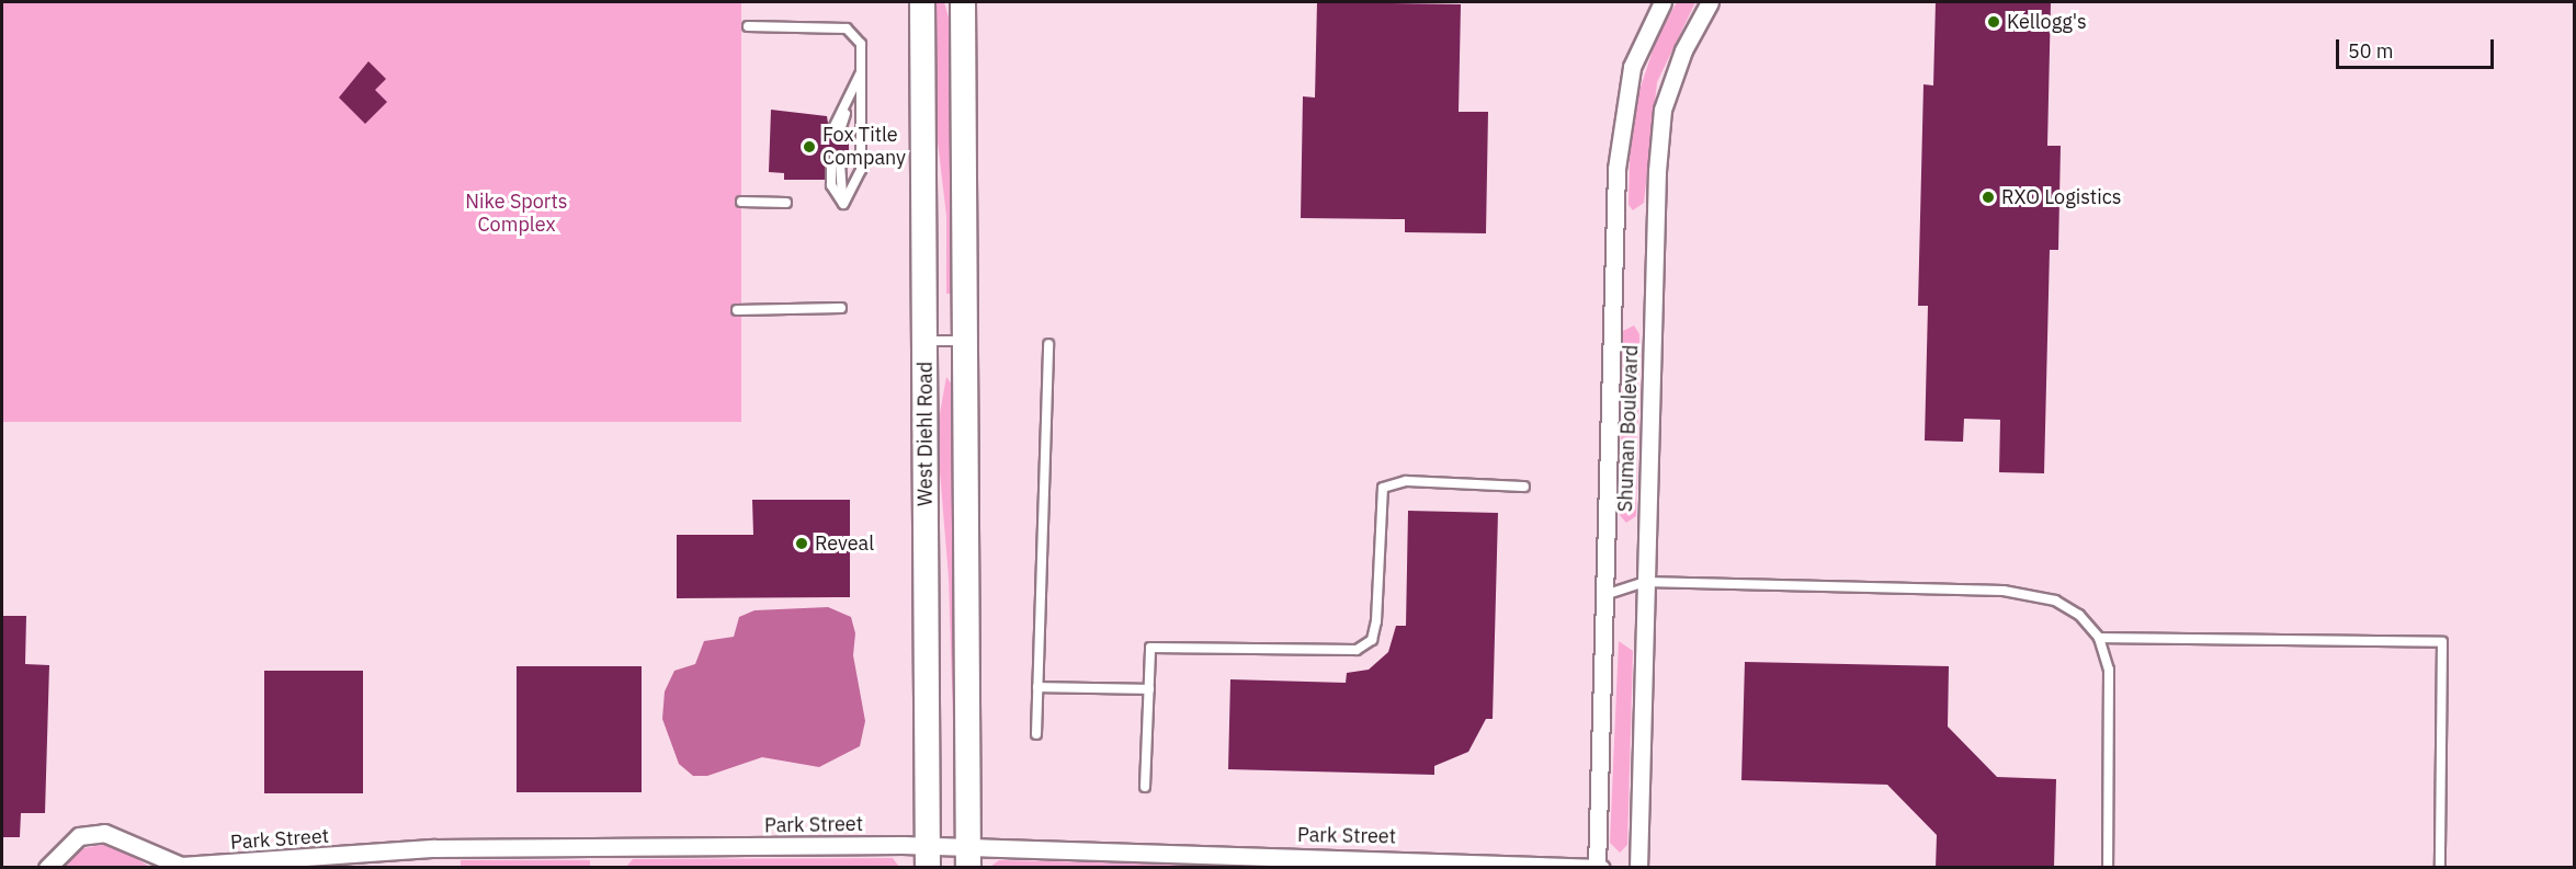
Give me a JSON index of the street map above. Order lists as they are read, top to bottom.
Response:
{
  "streets": {
    "street": ["Shuman Boulevard", "West Diehl Road", "Park Street"]
  },
  "crossings": [
    ["Shuman Boulevard", "Park Street"],
    ["West Diehl Road", "Park Street"]
  ],
  "parks": ["Nike Sports Complex"],
  "places": [
    "Kellogg's",
    "Fox Title Company",
    "RXO Logistics",
    "Reveal"
  ],
  "scale_bar": "50 m"
}
